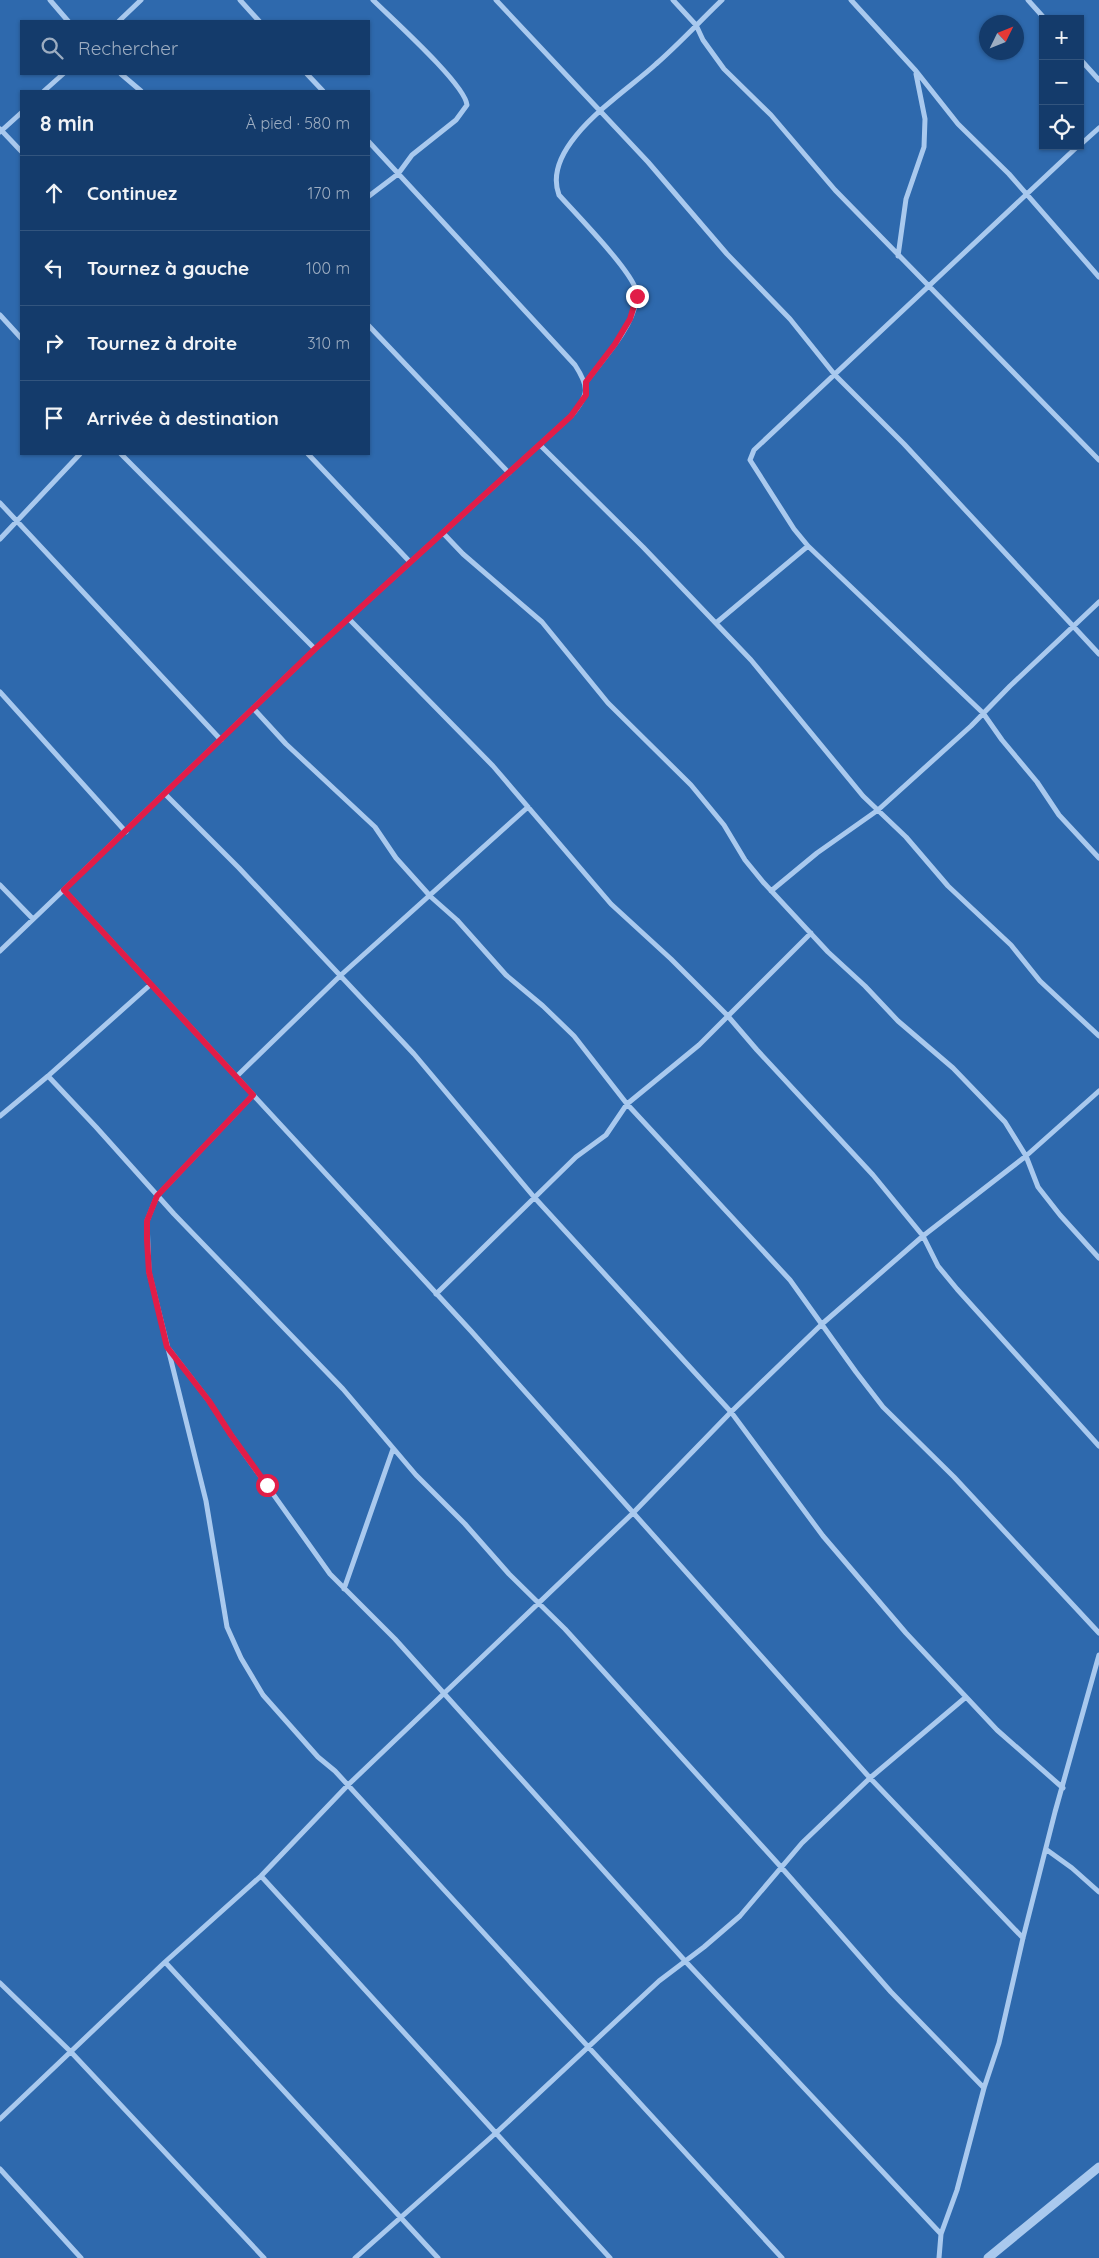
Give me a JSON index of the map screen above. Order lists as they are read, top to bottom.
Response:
{
  "north": "top right",
  "page": {
    "map_buttons": ["+", "−"],
    "search": "Rechercher",
    "heading": ["8 min", "À pied · 580 m"],
    "list": [
      ["Continuez", "170 m"],
      ["Tournez à gauche", "100 m"],
      ["Tournez à droite", "310 m"],
      "Arrivée à destination"
    ]
  }
}
